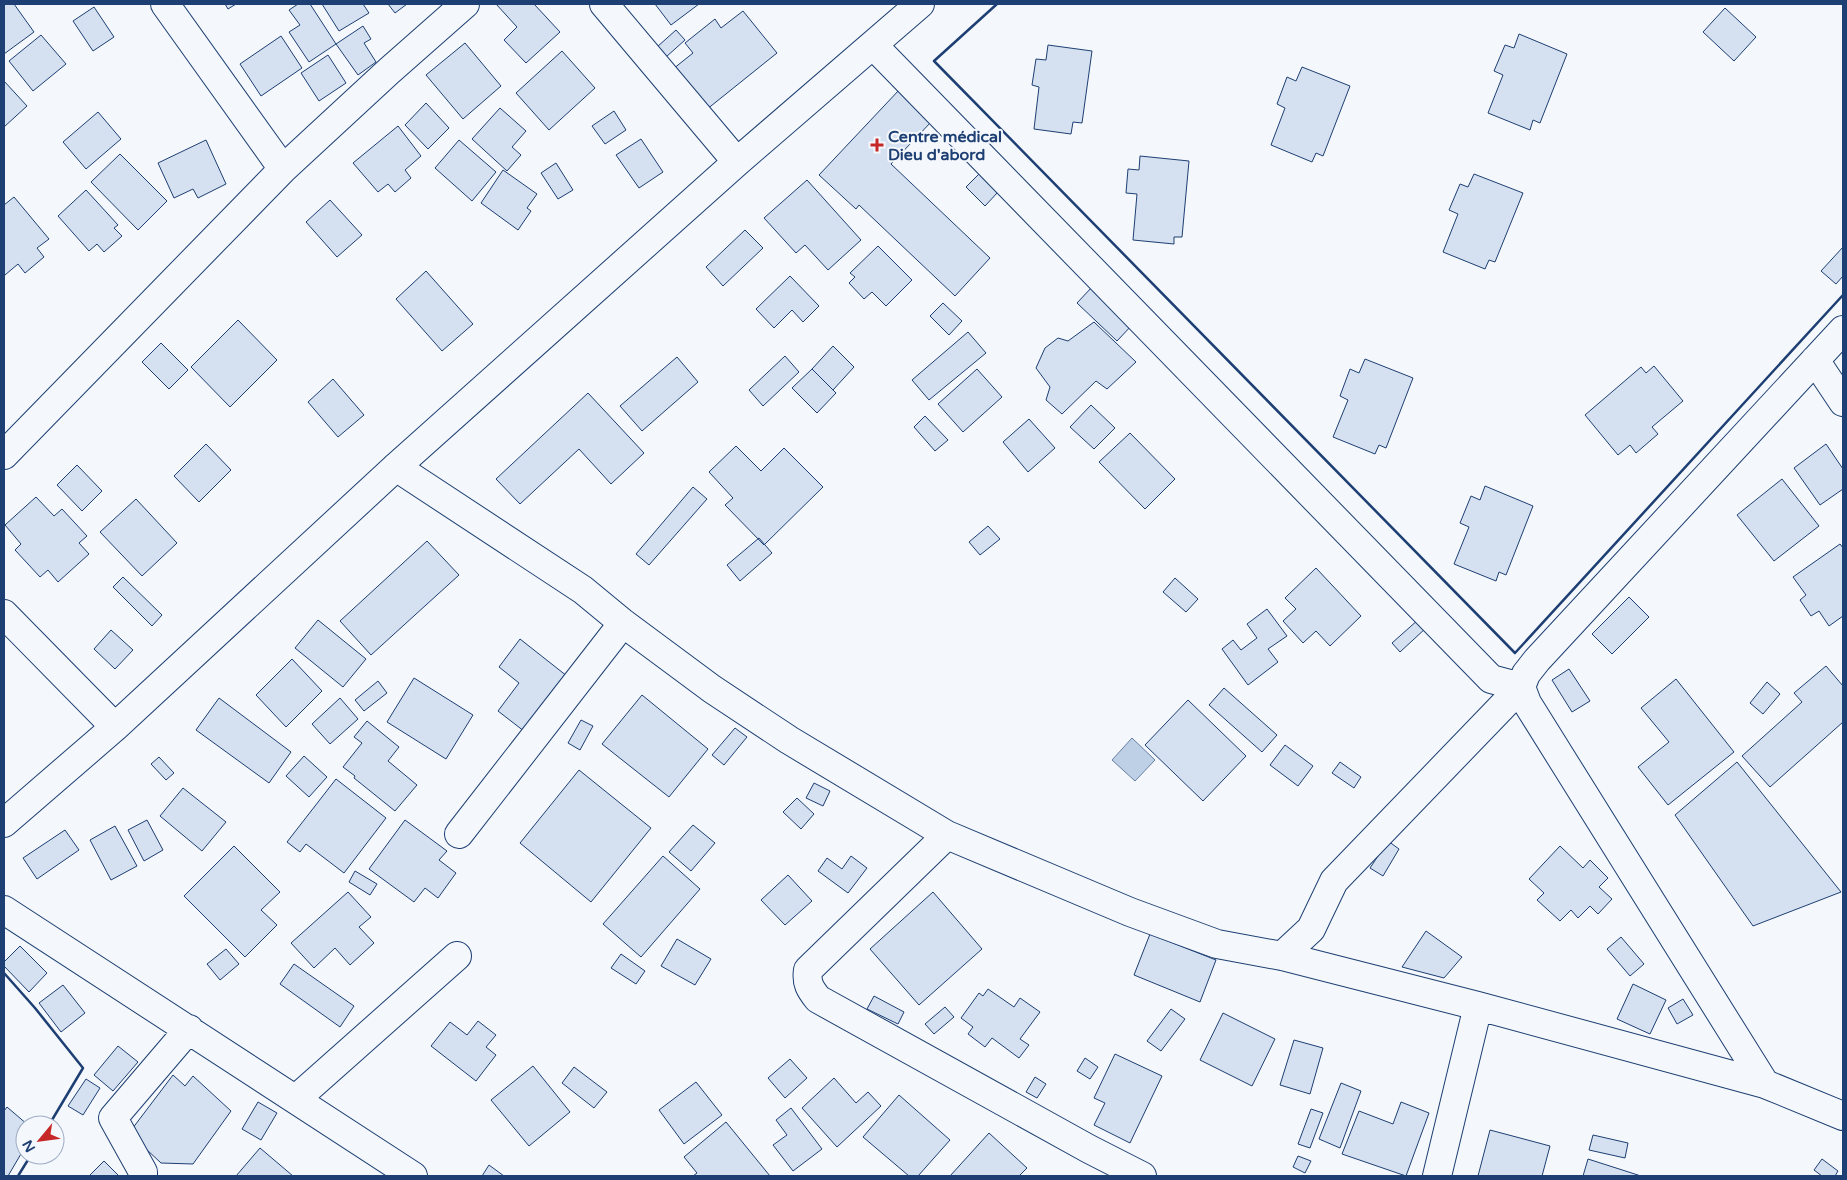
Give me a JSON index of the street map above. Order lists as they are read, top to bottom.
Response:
{
  "places": {
    "health": ["Centre médical Dieu d'abord"]
  },
  "north": "bottom left"
}
